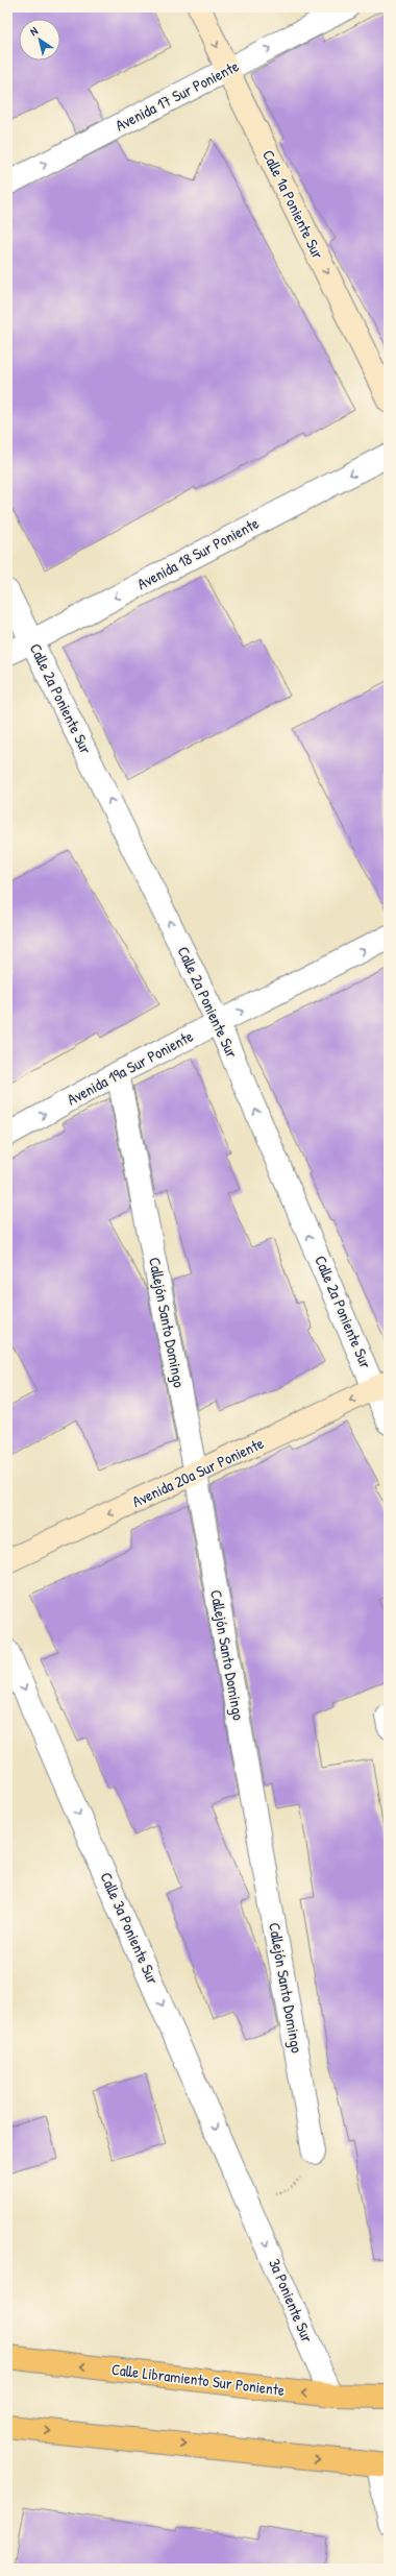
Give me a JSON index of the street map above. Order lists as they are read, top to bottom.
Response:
{
  "streets": {
    "main road": ["Calle Libramiento Sur Poniente"],
    "street": [
      "Avenida 17 Sur Poniente",
      "Calle 1a Poniente Sur",
      "Avenida 18 Sur Poniente",
      "Calle 2a Poniente Sur",
      "Avenida 19a Sur Poniente",
      "Callejón Santo Domingo",
      "Avenida 20a Sur Poniente",
      "Calle 3a Poniente Sur",
      "3a Poniente Sur"
    ]
  },
  "crossings": [
    ["Avenida 17 Sur Poniente", "Calle 1a Poniente Sur"],
    ["Avenida 18 Sur Poniente", "Calle 2a Poniente Sur"],
    ["Calle 2a Poniente Sur", "Avenida 19a Sur Poniente"],
    ["Calle 2a Poniente Sur", "Avenida 20a Sur Poniente"],
    ["Avenida 19a Sur Poniente", "Callejón Santo Domingo"],
    ["Callejón Santo Domingo", "Avenida 20a Sur Poniente"],
    ["Calle 3a Poniente Sur", "3a Poniente Sur"],
    ["3a Poniente Sur", "Calle Libramiento Sur Poniente"]
  ],
  "one_way": [
    "Avenida 17 Sur Poniente",
    "Calle 1a Poniente Sur",
    "Avenida 18 Sur Poniente",
    "Calle 2a Poniente Sur",
    "Avenida 19a Sur Poniente",
    "Avenida 20a Sur Poniente",
    "Calle 3a Poniente Sur",
    "3a Poniente Sur"
  ],
  "north": "top left"
}
